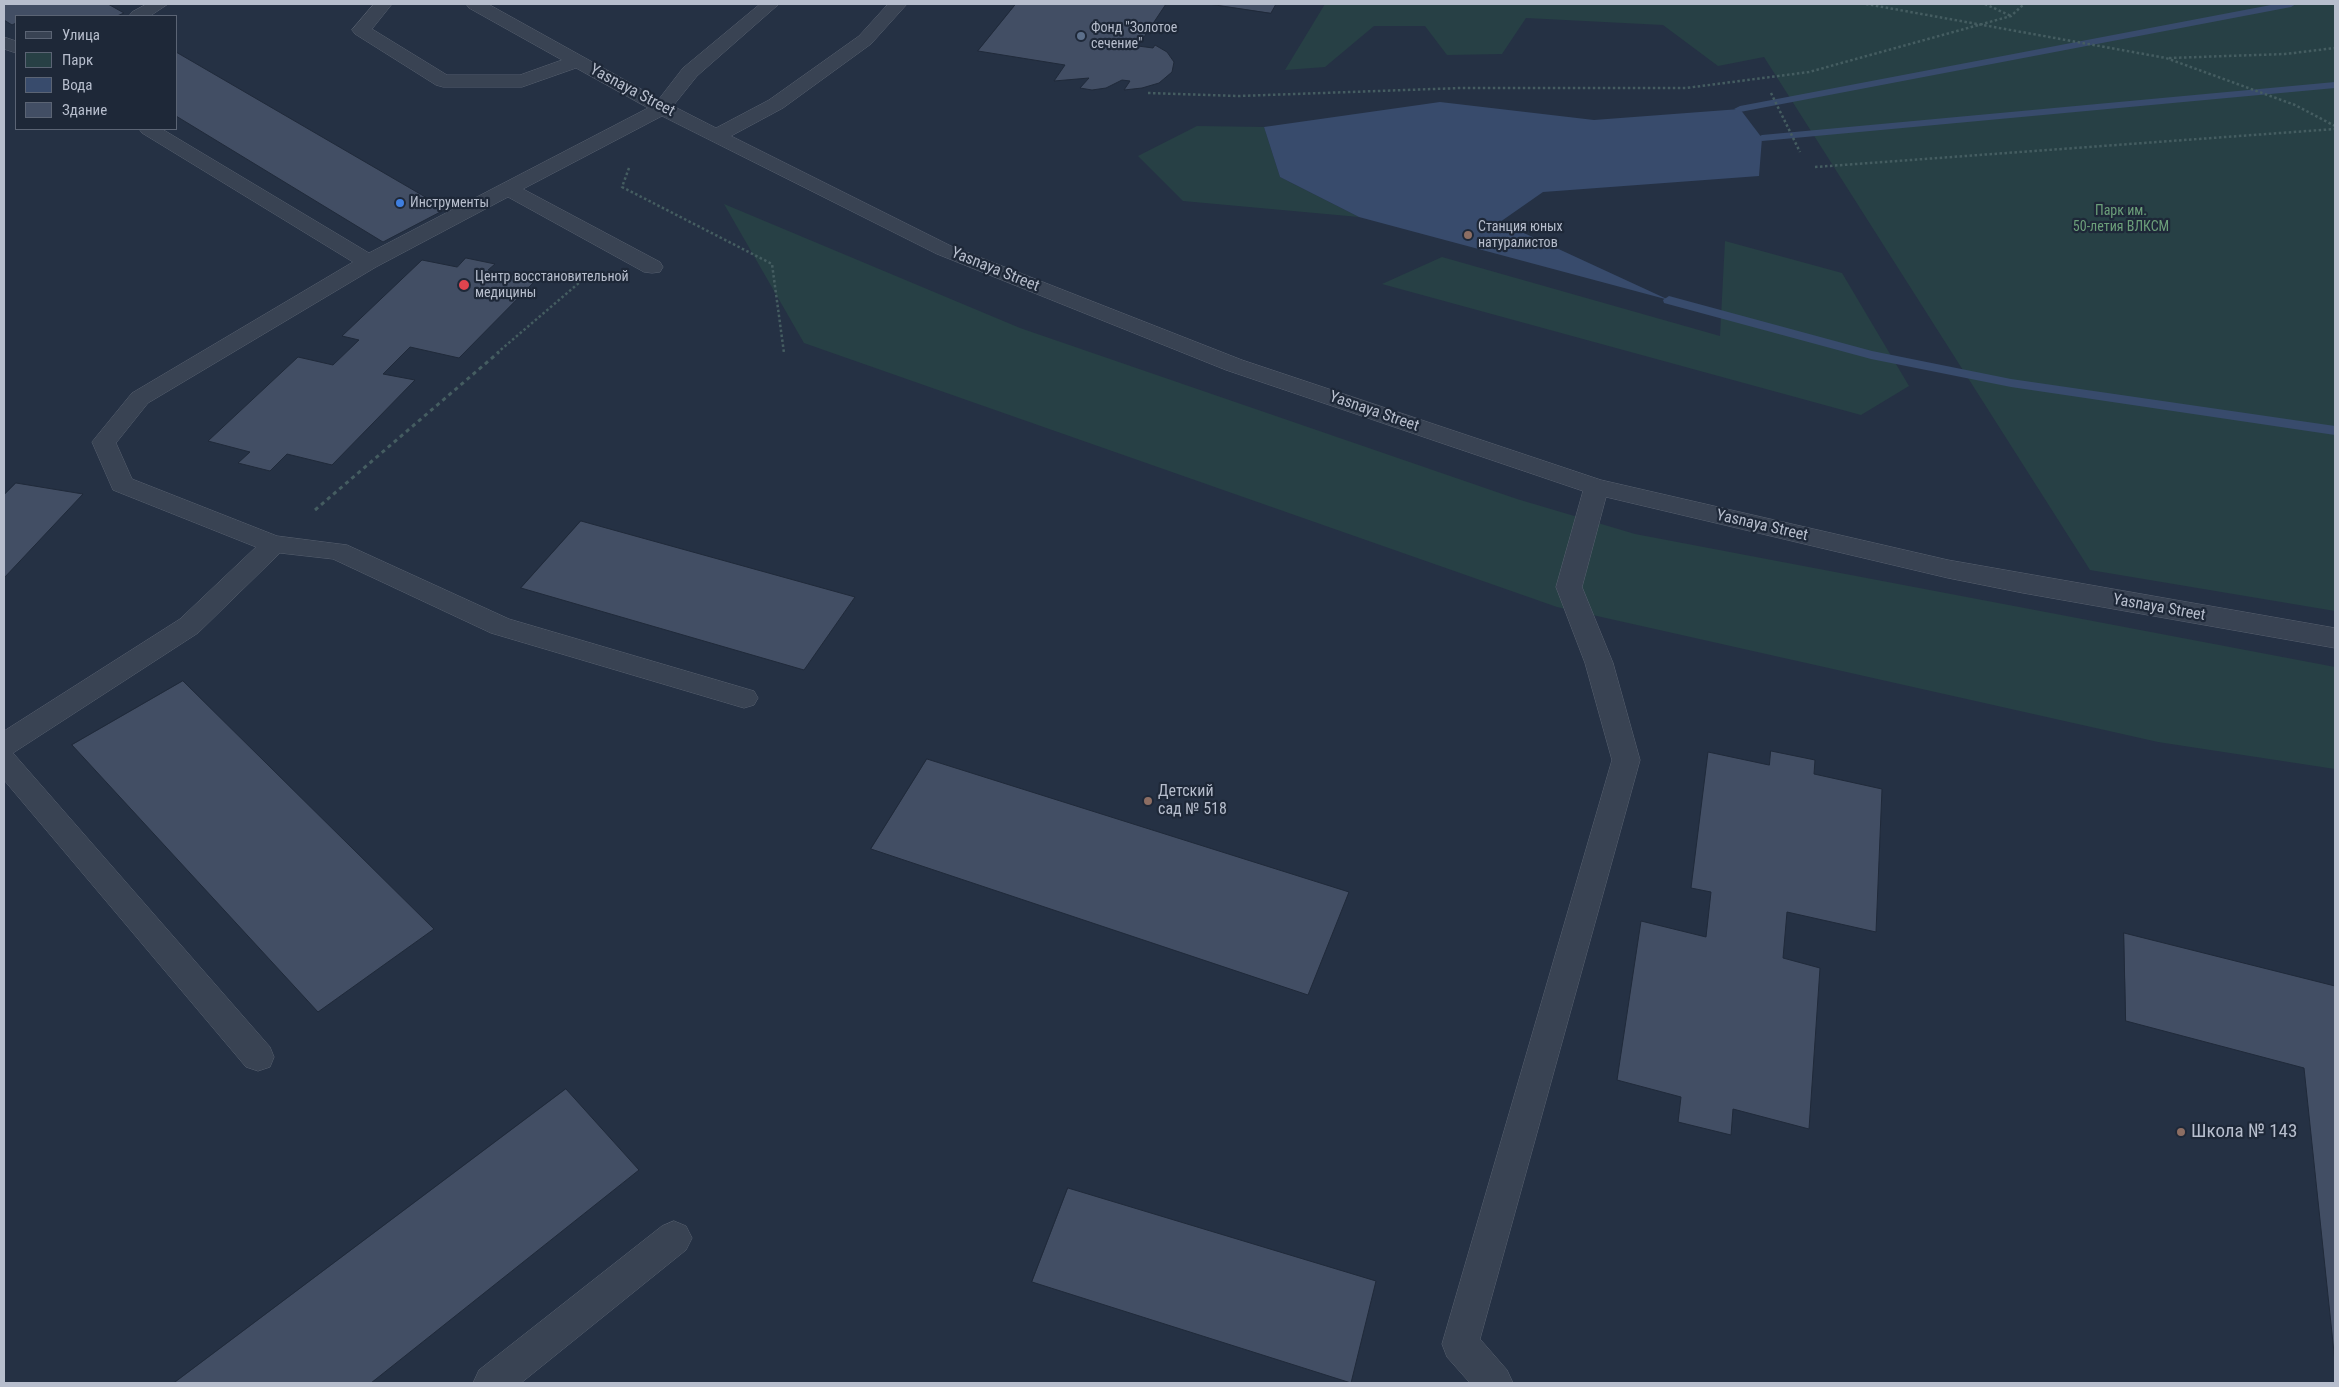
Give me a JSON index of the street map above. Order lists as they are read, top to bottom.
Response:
{
  "streets": {
    "street": ["Yasnaya Street"]
  },
  "parks": ["Парк им. 50-летия ВЛКСМ"],
  "places": [
    "Фонд \"Золотое сечение\"",
    "Инструменты",
    "Станция юных натуралистов",
    "Центр восстановительной медицины",
    "Детский сад № 518",
    "Школа № 143"
  ],
  "legend": [
    "Улица",
    "Парк",
    "Вода",
    "Здание"
  ]
}
